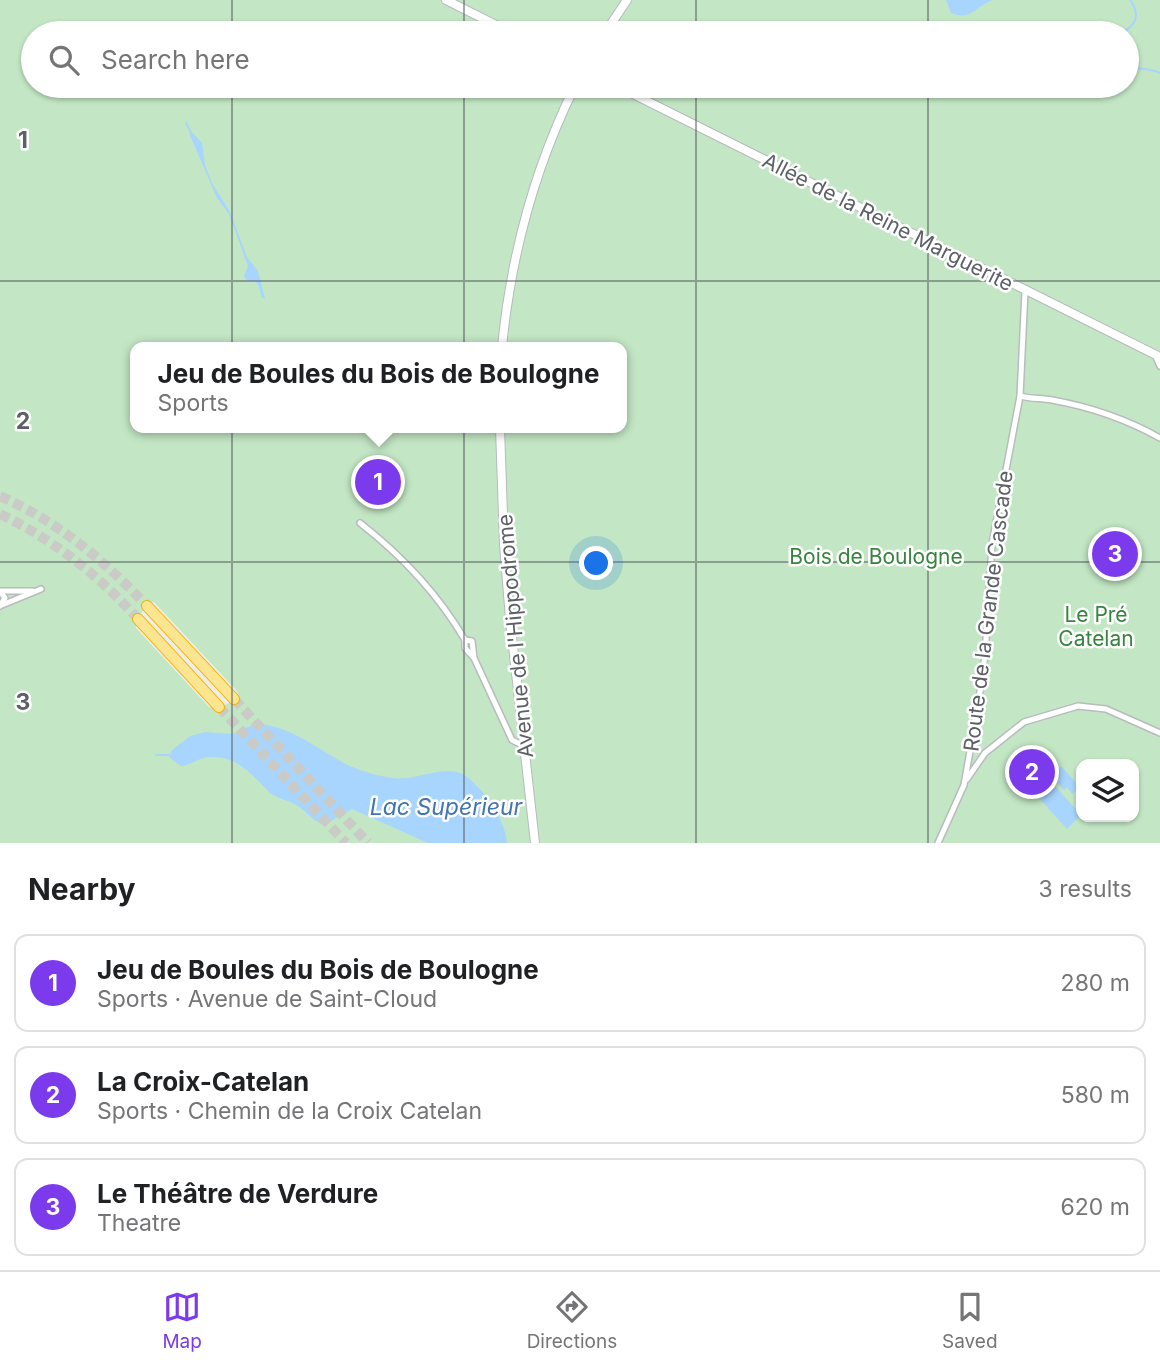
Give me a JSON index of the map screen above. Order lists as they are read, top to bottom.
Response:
{
  "streets": {
    "main road": ["Allée de la Reine Marguerite", "Avenue de l'Hippodrome"],
    "street": ["Route de la Grande Cascade"]
  },
  "crossings": [
    ["Allée de la Reine Marguerite", "Route de la Grande Cascade"]
  ],
  "water": ["Lac Supérieur"],
  "parks": ["Bois de Boulogne", "Le Pré Catelan"],
  "page": {
    "search": "Search here",
    "popup": ["Jeu de Boules du Bois de Boulogne", "Sports"],
    "pins": ["1", "3", "2"],
    "heading": ["Nearby", "3 results"],
    "list": [
      {
        "mark": "1",
        "name": "Jeu de Boules du Bois de Boulogne",
        "note": "Sports · Avenue de Saint-Cloud",
        "value": "280 m"
      },
      {
        "mark": "2",
        "name": "La Croix-Catelan",
        "note": "Sports · Chemin de la Croix Catelan",
        "value": "580 m"
      },
      {
        "mark": "3",
        "name": "Le Théâtre de Verdure",
        "note": "Theatre",
        "value": "620 m"
      }
    ],
    "nav": ["Map", "Directions", "Saved"]
  },
  "grid": {
    "rows": ["1", "2", "3"]
  }
}
